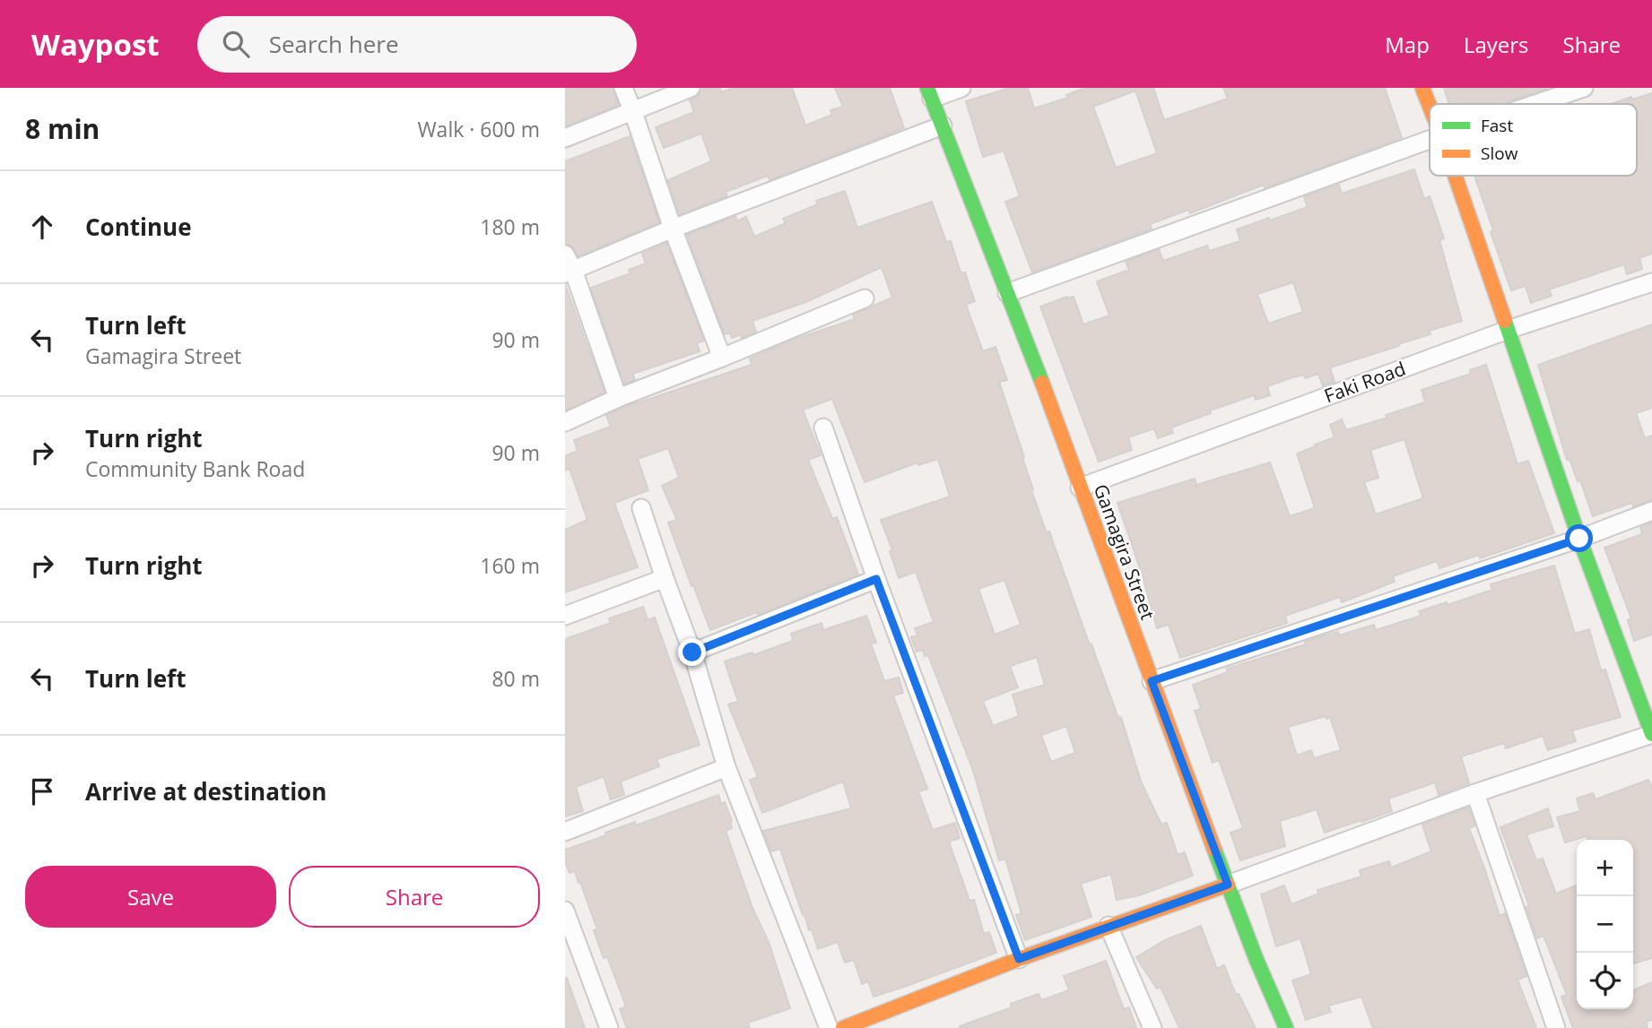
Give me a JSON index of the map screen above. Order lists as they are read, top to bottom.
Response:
{
  "streets": {
    "street": ["Faki Road", "Gamagira Street"]
  },
  "crossings": [
    ["Faki Road", "Gamagira Street"]
  ],
  "legend": ["Fast", "Slow"],
  "page": {
    "header": "Waypost",
    "search": "Search here",
    "nav": ["Map", "Layers", "Share"],
    "heading": ["8 min", "Walk · 600 m"],
    "list": [
      ["Continue", "180 m"],
      ["Turn left", "Gamagira Street", "90 m"],
      ["Turn right", "Community Bank Road", "90 m"],
      ["Turn right", "160 m"],
      ["Turn left", "80 m"],
      "Arrive at destination"
    ],
    "map_buttons": ["+", "−"],
    "buttons": ["Save", "Share"]
  }
}
